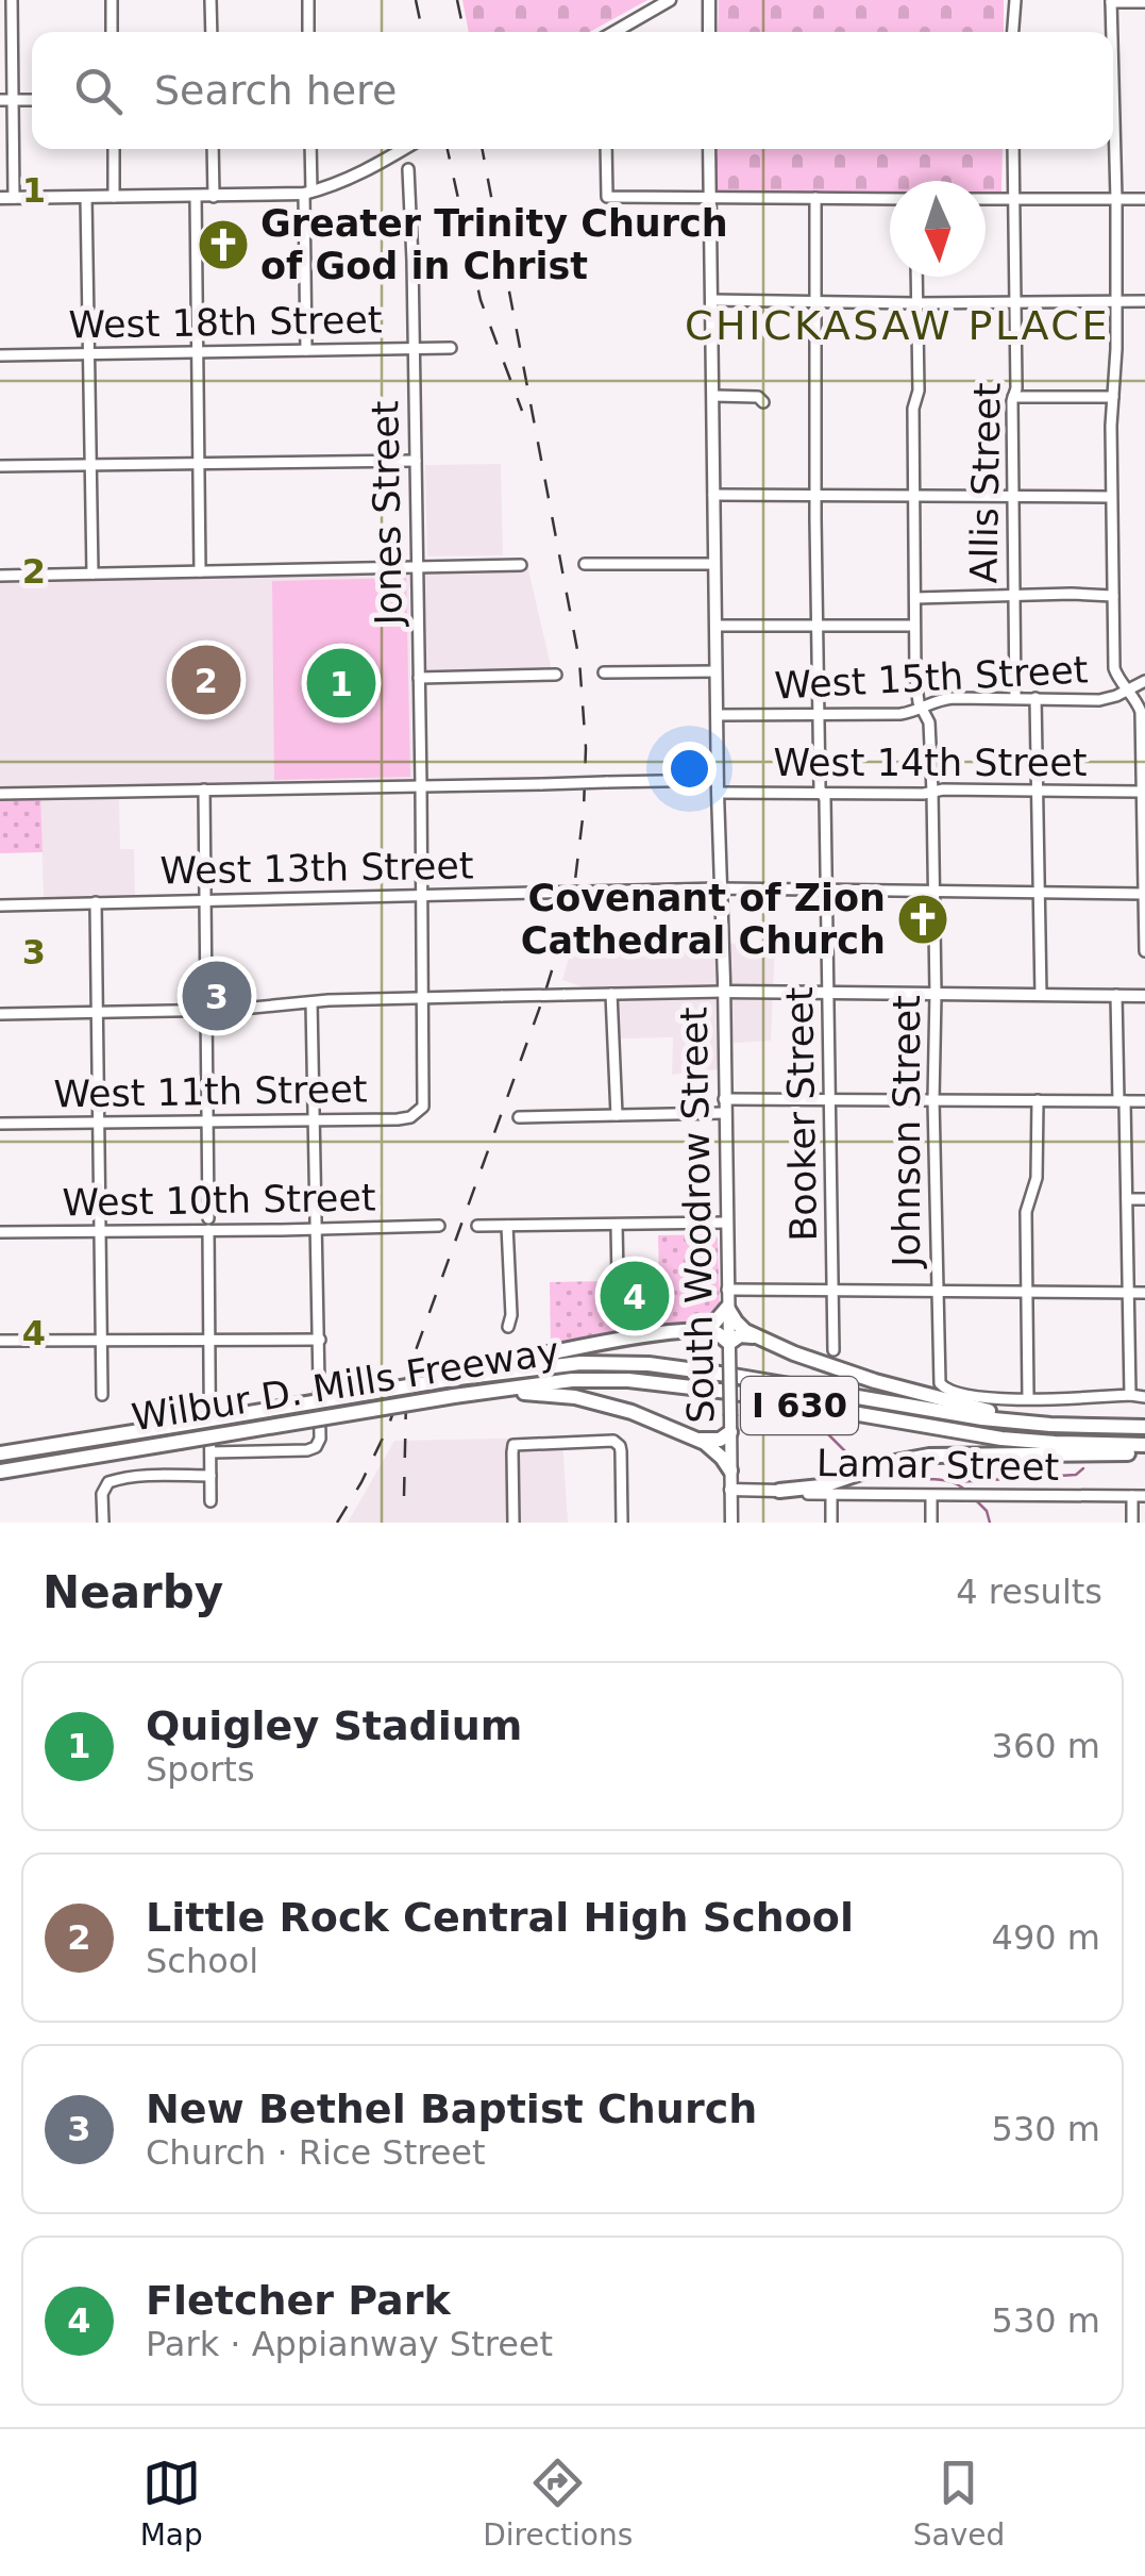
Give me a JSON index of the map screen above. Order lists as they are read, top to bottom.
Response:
{
  "streets": {
    "highway": ["Wilbur D. Mills Freeway", "I 630"],
    "main road": ["South Woodrow Street", "Lamar Street"],
    "street": [
      "West 18th Street",
      "Allis Street",
      "Jones Street",
      "West 15th Street",
      "West 14th Street",
      "West 13th Street",
      "West 11th Street",
      "Booker Street",
      "Johnson Street",
      "West 10th Street"
    ]
  },
  "crossings": [
    ["West 18th Street", "Jones Street"],
    ["Allis Street", "West 15th Street"],
    ["Jones Street", "West 14th Street"],
    ["Jones Street", "West 13th Street"],
    ["Jones Street", "West 11th Street"],
    ["West 15th Street", "Booker Street"],
    ["West 15th Street", "Johnson Street"],
    ["West 15th Street", "South Woodrow Street"],
    ["West 14th Street", "Booker Street"],
    ["West 14th Street", "Johnson Street"],
    ["West 14th Street", "South Woodrow Street"],
    ["West 13th Street", "Booker Street"],
    ["West 13th Street", "Johnson Street"],
    ["West 13th Street", "South Woodrow Street"],
    ["South Woodrow Street", "Lamar Street"]
  ],
  "districts": ["CHICKASAW PLACE"],
  "places": {
    "church": ["Greater Trinity Church of God in Christ", "Covenant of Zion Cathedral Church"]
  },
  "north": "bottom",
  "page": {
    "search": "Search here",
    "pins": [
      "2",
      "1",
      "3",
      "4"
    ],
    "heading": ["Nearby", "4 results"],
    "list": [
      {
        "mark": "1",
        "name": "Quigley Stadium",
        "note": "Sports",
        "value": "360 m"
      },
      {
        "mark": "2",
        "name": "Little Rock Central High School",
        "note": "School",
        "value": "490 m"
      },
      {
        "mark": "3",
        "name": "New Bethel Baptist Church",
        "note": "Church · Rice Street",
        "value": "530 m"
      },
      {
        "mark": "4",
        "name": "Fletcher Park",
        "note": "Park · Appianway Street",
        "value": "530 m"
      }
    ],
    "nav": ["Map", "Directions", "Saved"]
  },
  "grid": {
    "rows": [
      "1",
      "2",
      "3",
      "4"
    ]
  }
}
